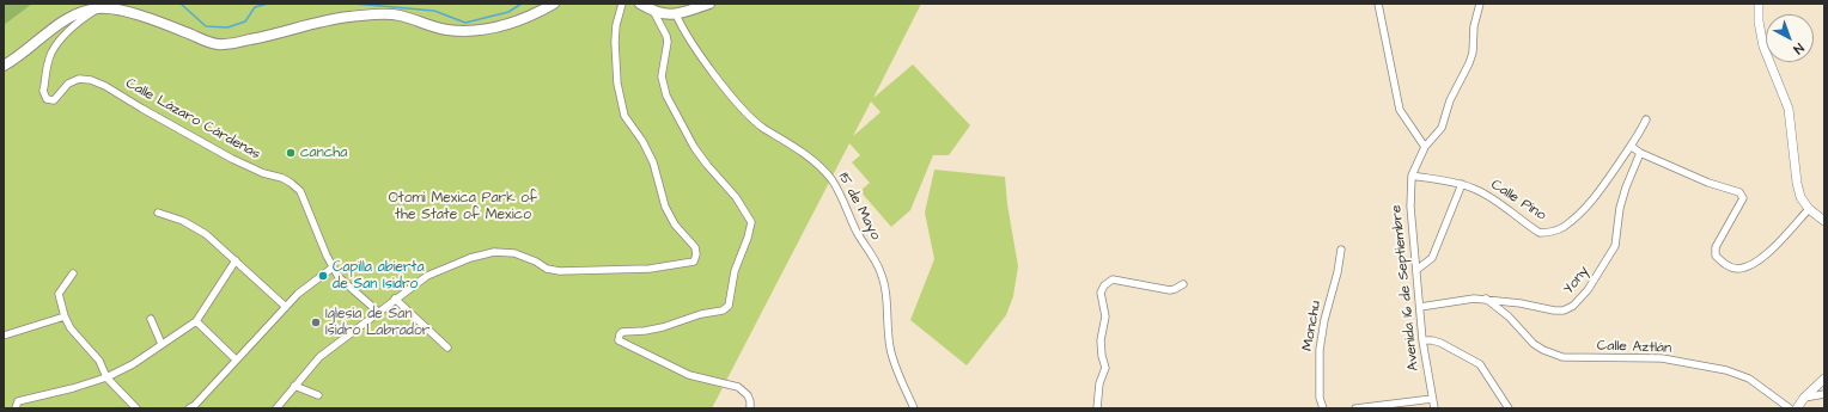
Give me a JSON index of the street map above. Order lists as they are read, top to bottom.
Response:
{
  "streets": {
    "street": [
      "Calle Lázaro Cárdenas",
      "Calle Pino",
      "15 de Mayo",
      "Yony",
      "Avenida 16 de Septiembre",
      "Monchu",
      "Calle Aztlán"
    ]
  },
  "crossings": [
    ["Calle Pino", "Avenida 16 de Septiembre"],
    ["Yony", "Avenida 16 de Septiembre"],
    ["Yony", "Calle Aztlán"]
  ],
  "parks": ["Otomi Mexica Park of the State of Mexico"],
  "places": ["cancha", "Capilla abierta de San Isidro", "Iglesia de San Isidro Labrador"],
  "north": "bottom right"
}
